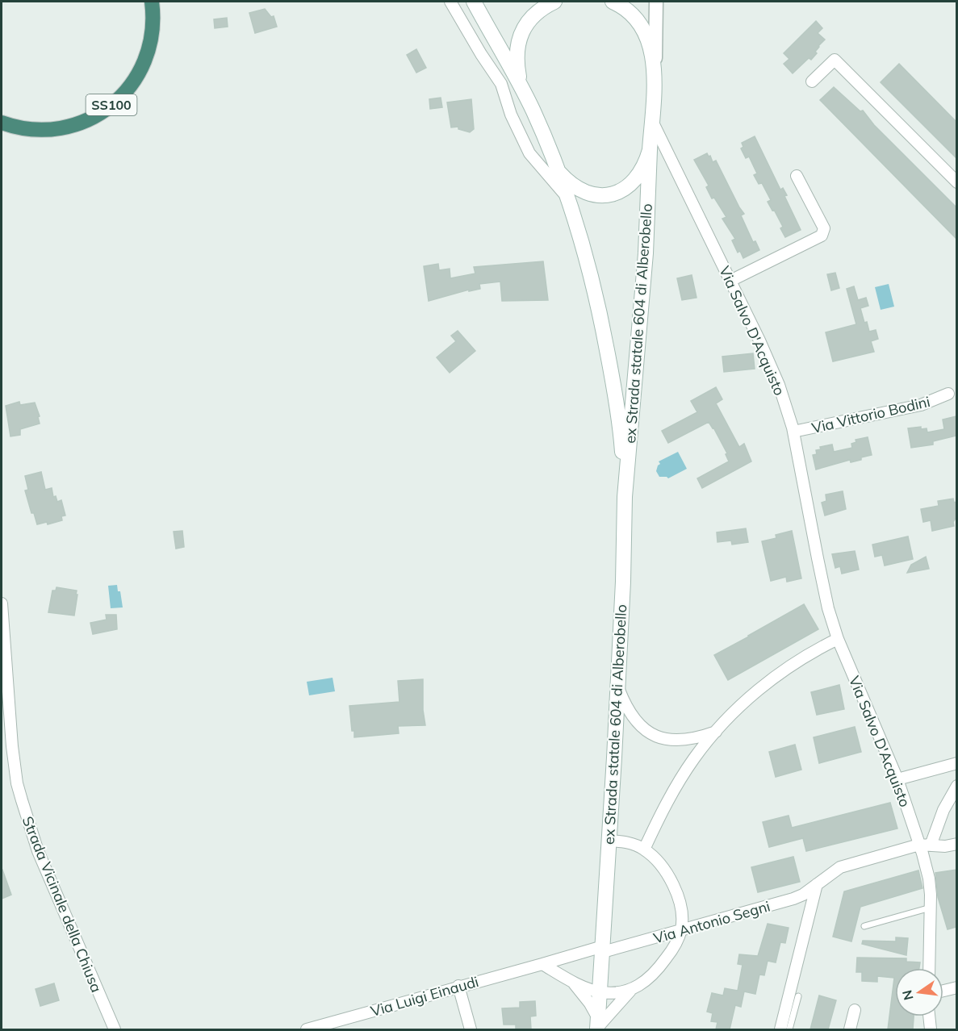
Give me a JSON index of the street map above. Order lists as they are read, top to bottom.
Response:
{
  "streets": {
    "highway": ["SS100"],
    "main road": ["ex Strada statale 604 di Alberobello"],
    "street": [
      "Via Salvo D'Acquisto",
      "Via Vittorio Bodini",
      "Strada Vicinale della Chiusa",
      "Via Antonio Segni",
      "Via Luigi Einaudi"
    ]
  },
  "crossings": [
    ["ex Strada statale 604 di Alberobello", "Via Salvo D'Acquisto"],
    ["ex Strada statale 604 di Alberobello", "Via Antonio Segni"],
    ["ex Strada statale 604 di Alberobello", "Via Luigi Einaudi"],
    ["Via Salvo D'Acquisto", "Via Vittorio Bodini"],
    ["Via Salvo D'Acquisto", "Via Antonio Segni"],
    ["Via Antonio Segni", "Via Luigi Einaudi"]
  ],
  "north": "left"
}
